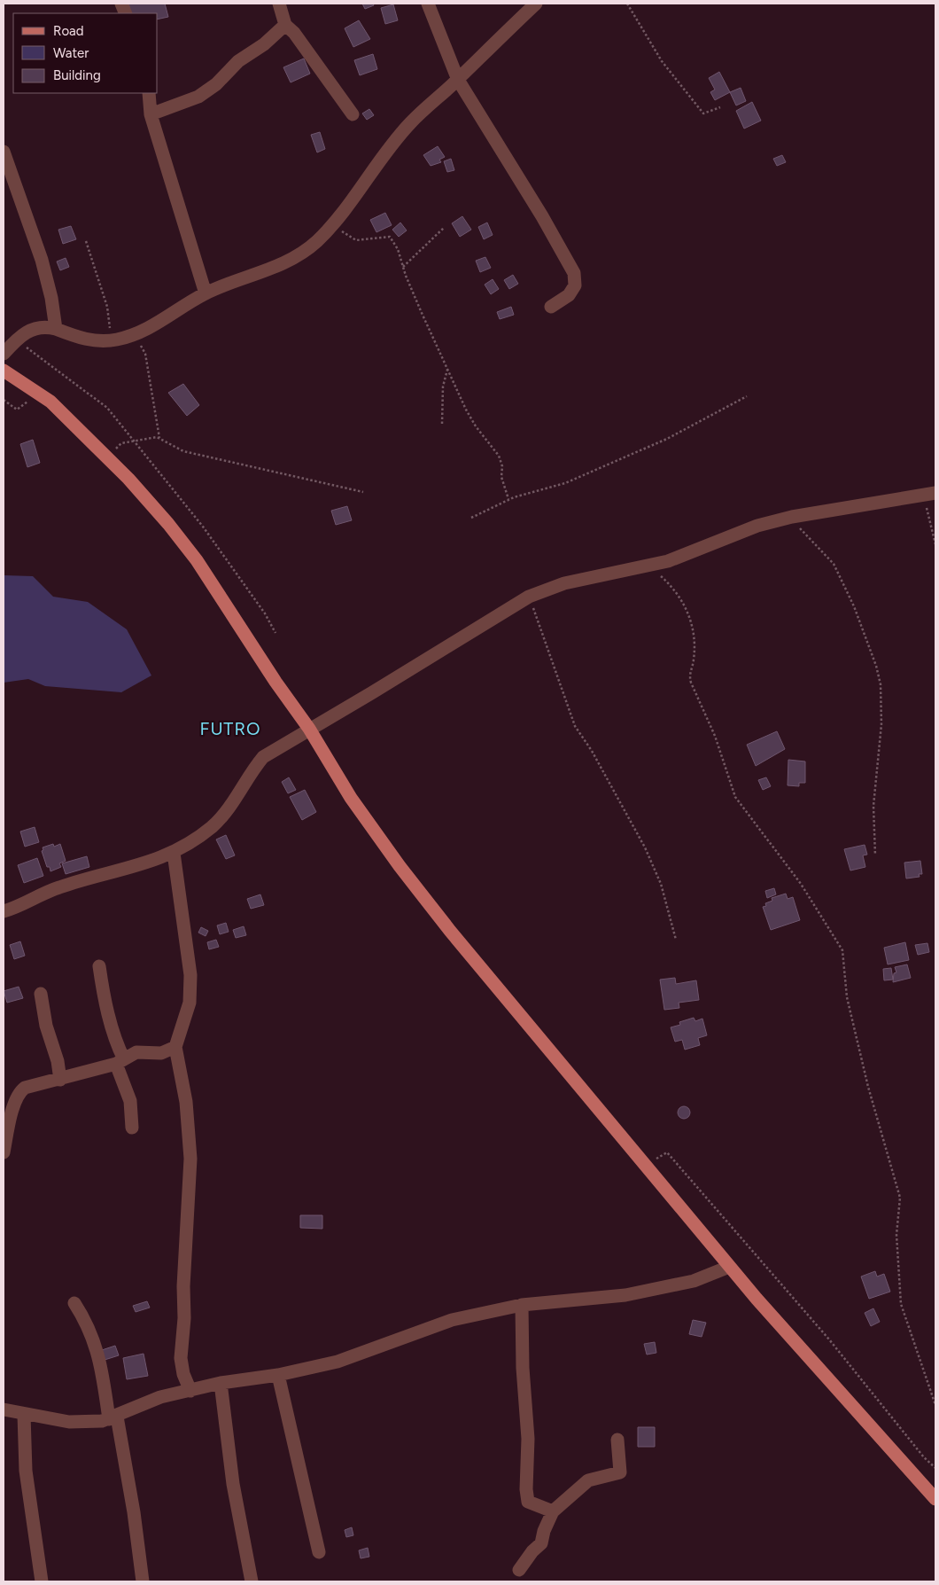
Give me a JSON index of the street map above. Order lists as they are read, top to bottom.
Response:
{
  "districts": ["FUTRO"],
  "legend": ["Road", "Water", "Building"]
}
